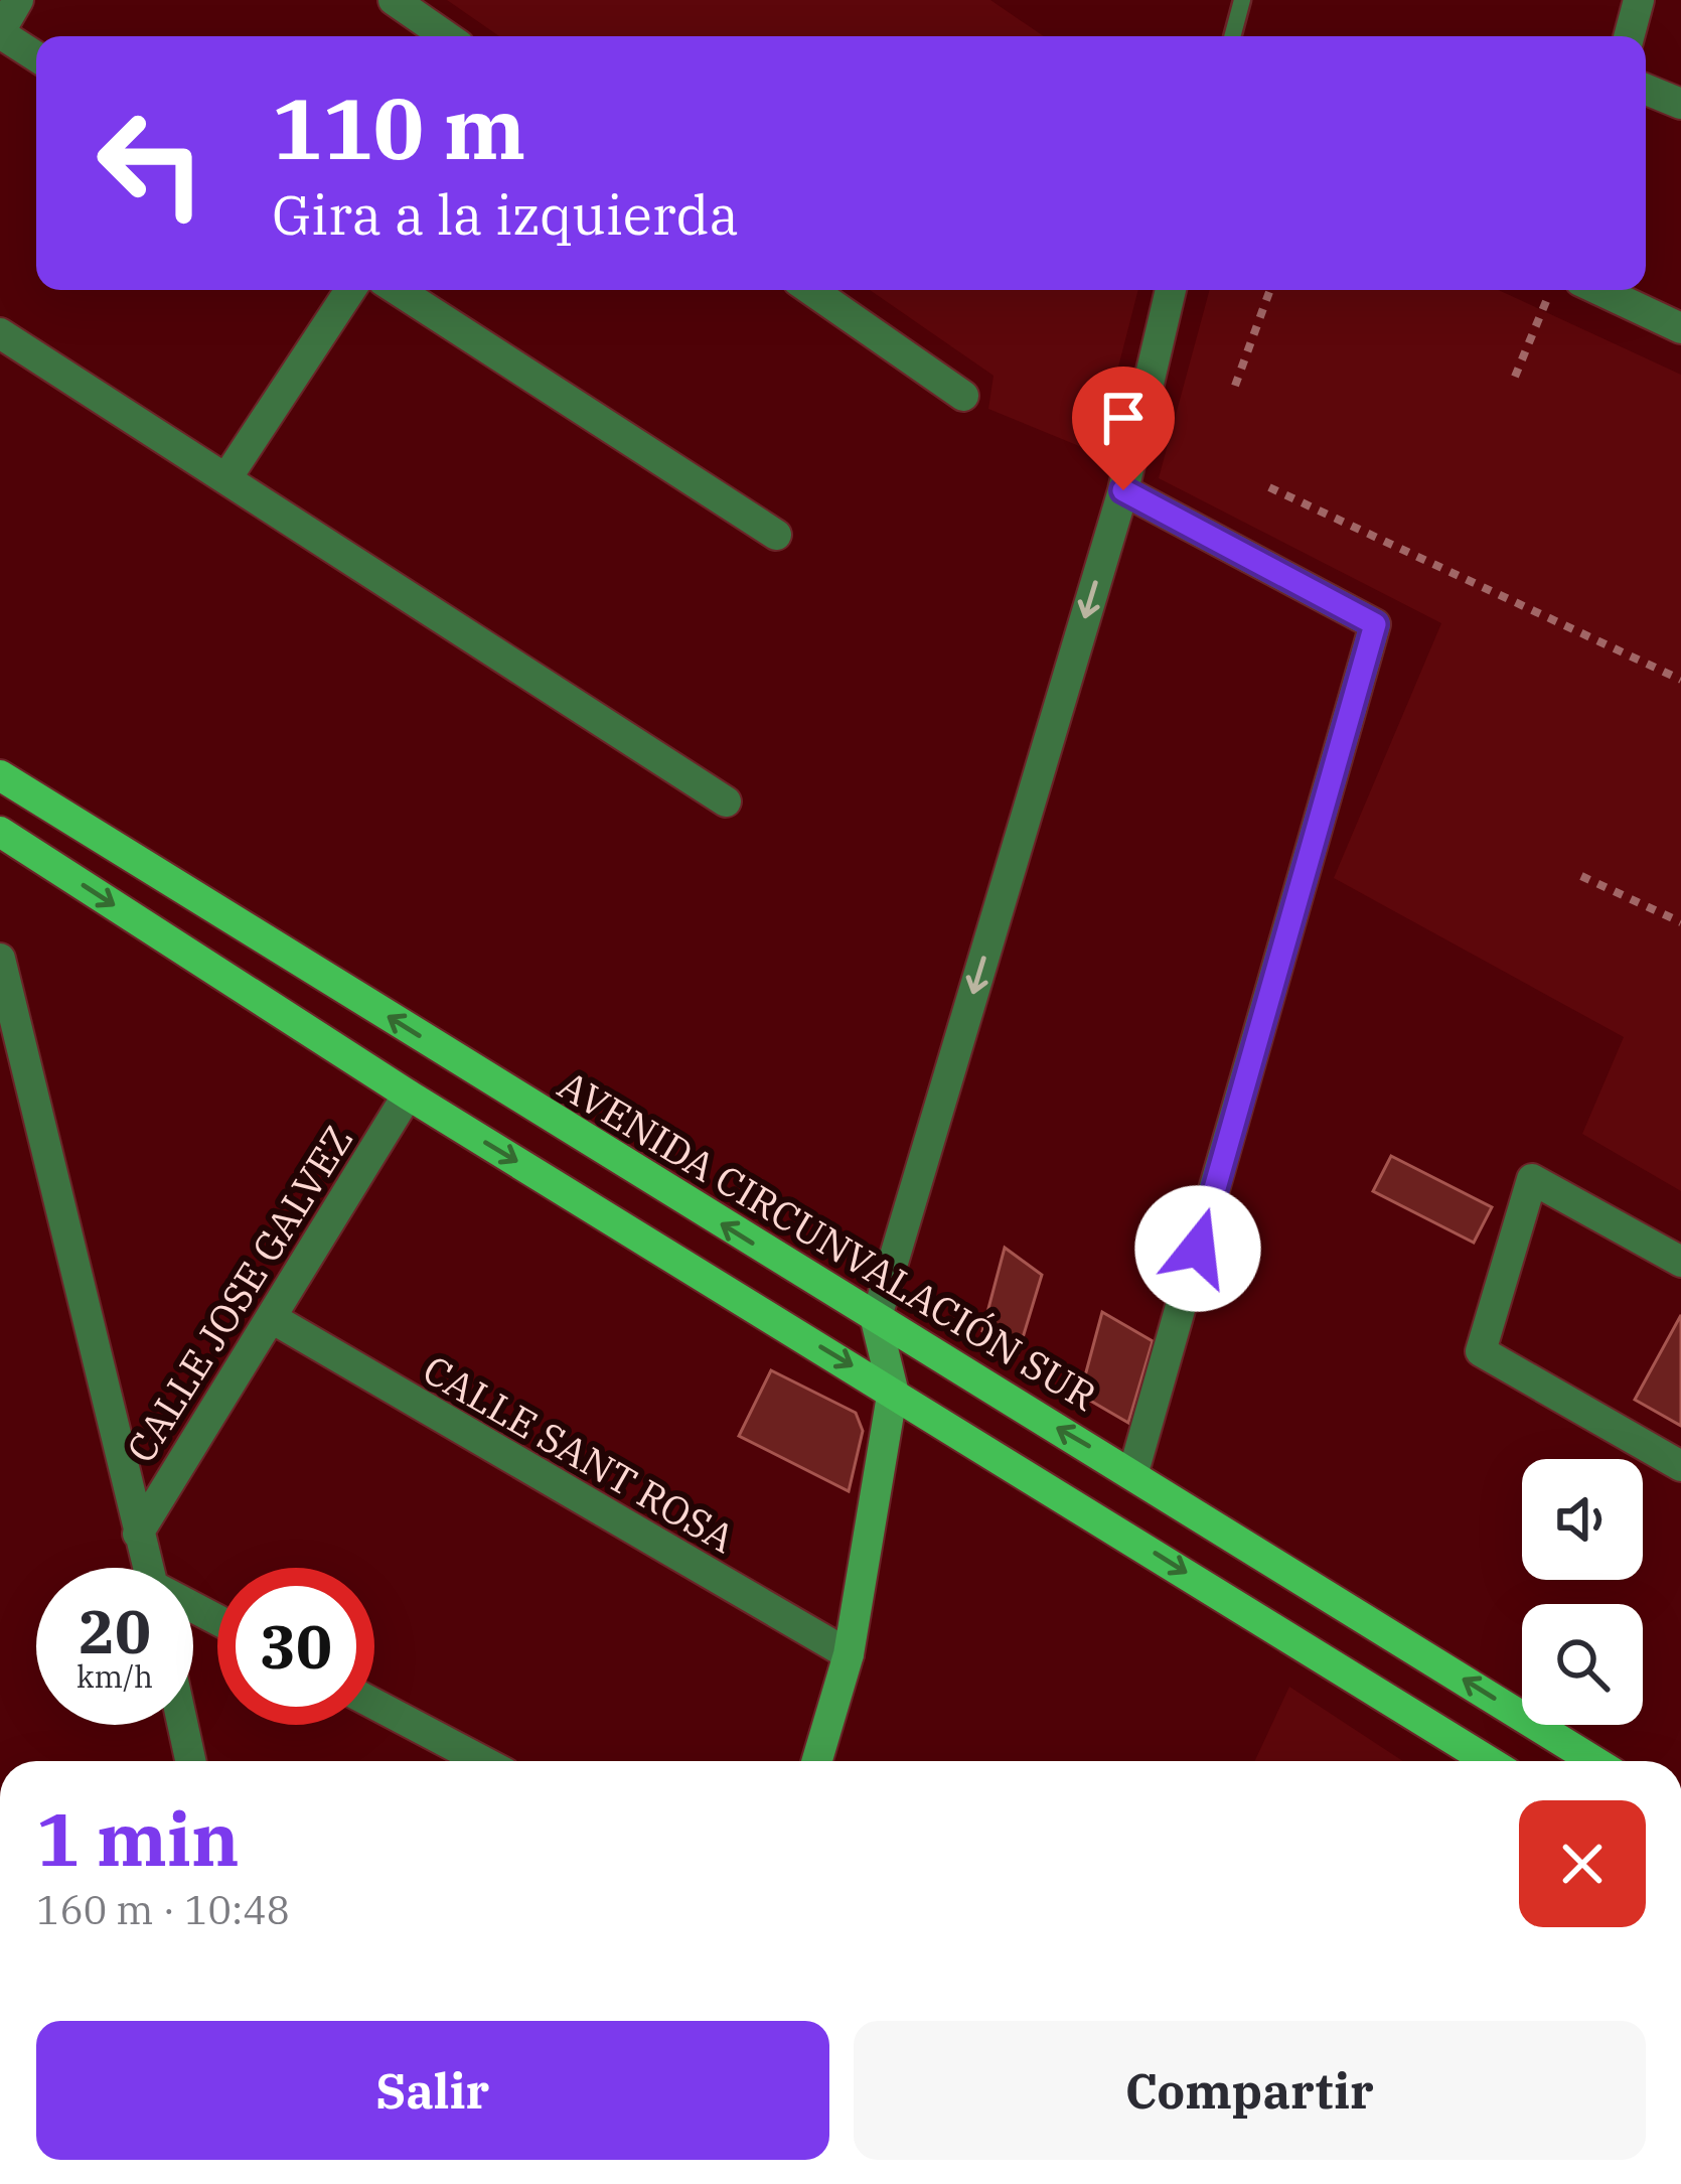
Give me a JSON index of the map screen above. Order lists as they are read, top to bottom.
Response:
{
  "streets": {
    "main road": ["AVENIDA CIRCUNVALACIÓN SUR"],
    "street": ["CALLE JOSE GALVEZ", "CALLE SANT ROSA"]
  },
  "crossings": [
    ["CALLE JOSE GALVEZ", "CALLE SANT ROSA"]
  ],
  "page": {
    "turn": ["110 m", "Gira a la izquierda"],
    "speed": "20 km/h",
    "limit": "30",
    "heading": ["1 min", "160 m · 10:48"],
    "buttons": ["Salir", "Compartir"]
  }
}
